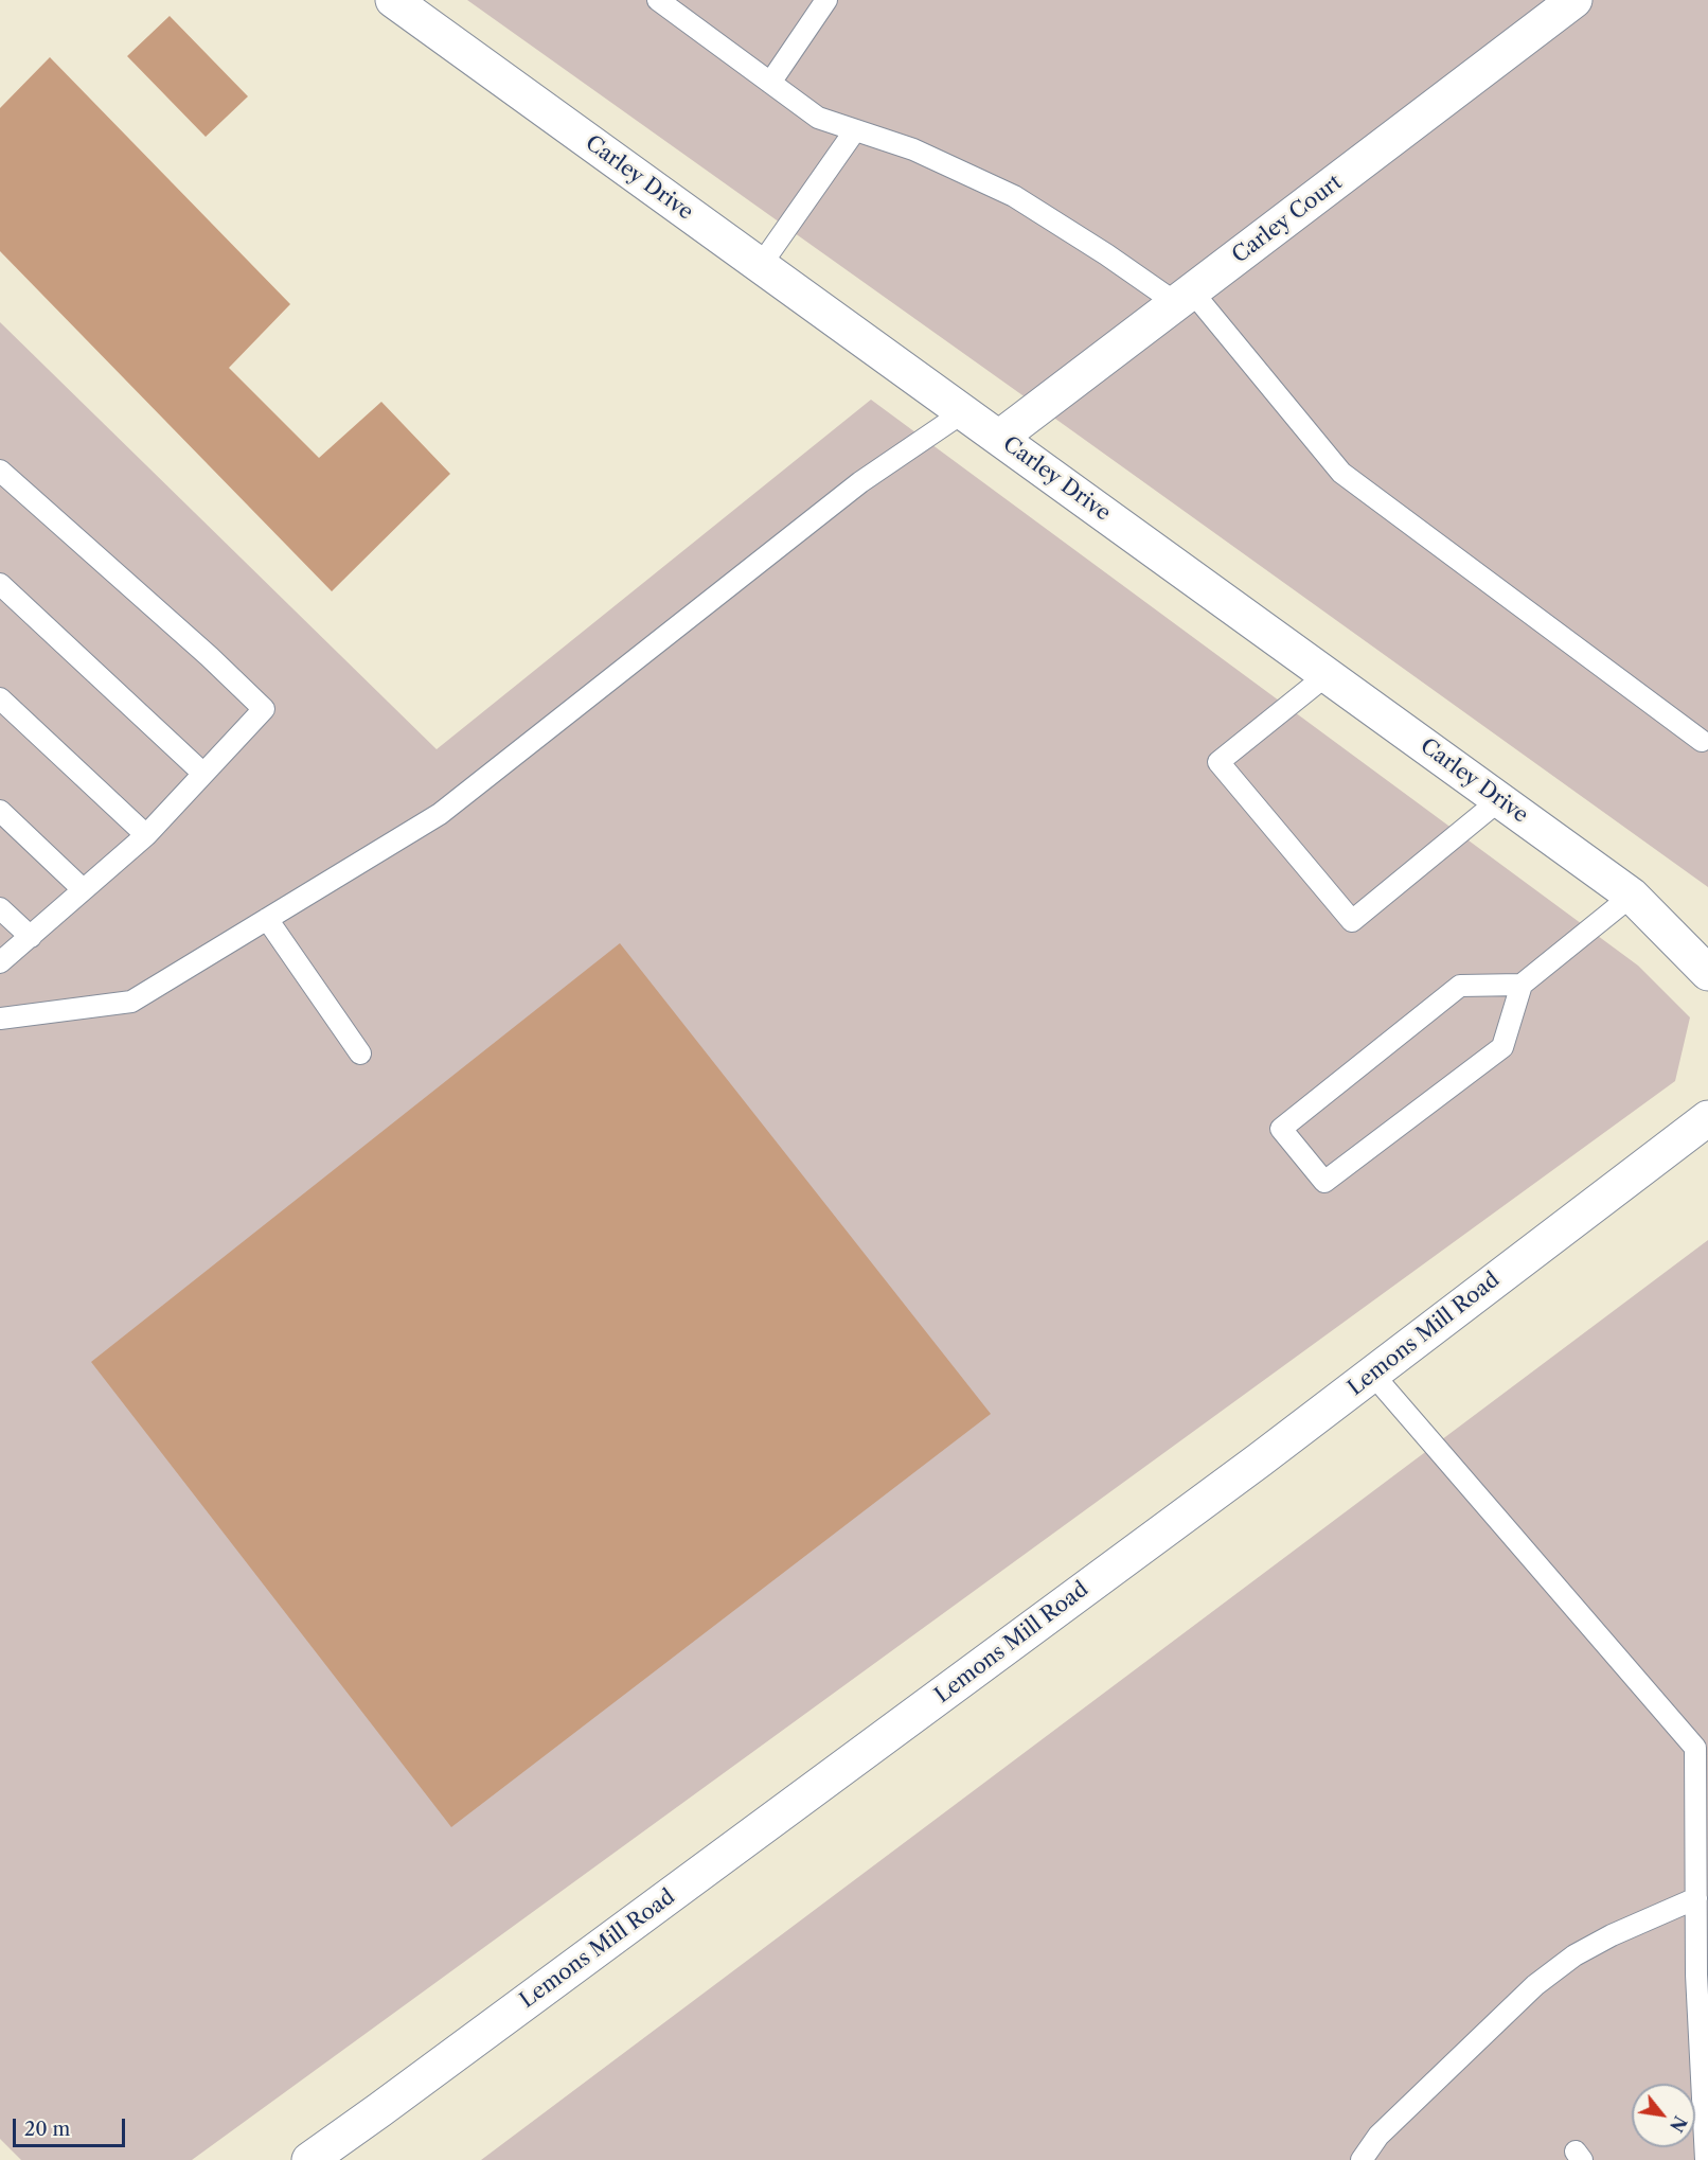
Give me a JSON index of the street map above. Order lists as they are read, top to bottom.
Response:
{
  "streets": {
    "street": ["Carley Drive", "Carley Court", "Lemons Mill Road"]
  },
  "crossings": [
    ["Carley Drive", "Carley Court"]
  ],
  "scale_bar": "20 m",
  "north": "bottom right"
}
